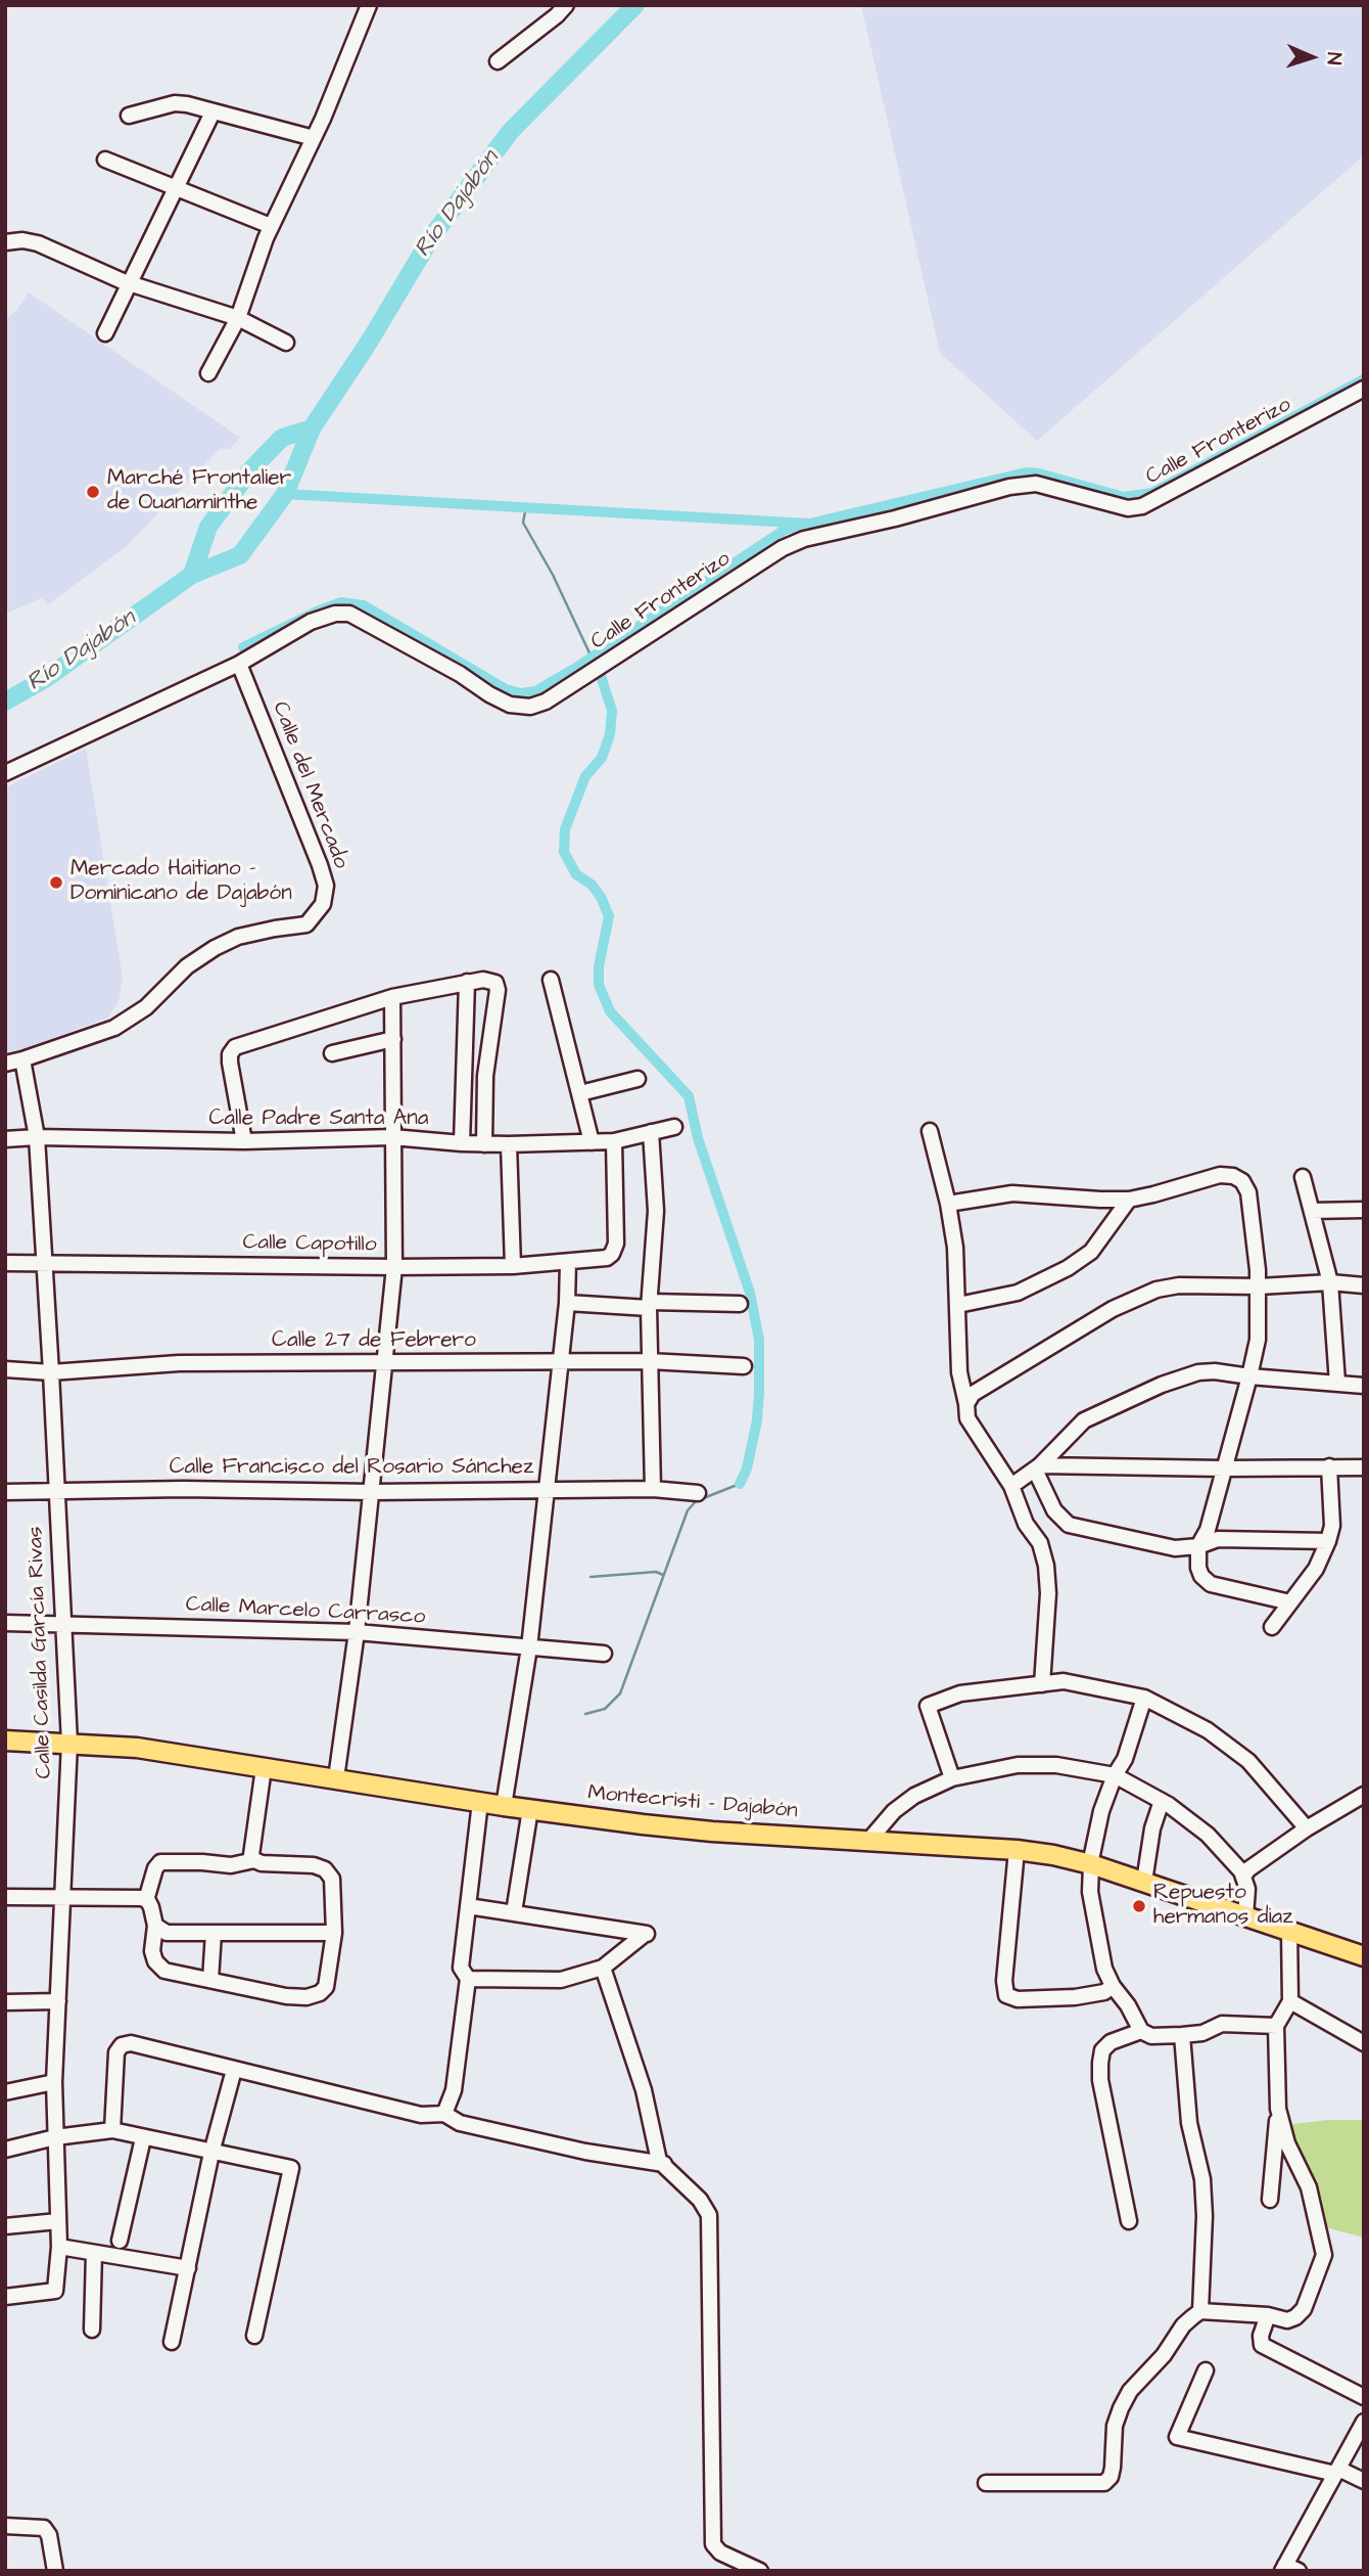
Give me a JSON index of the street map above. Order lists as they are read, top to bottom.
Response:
{
  "streets": {
    "main road": ["Montecristi - Dajabón"],
    "street": [
      "Calle Fronterizo",
      "Calle del Mercado",
      "Calle Padre Santa Ana",
      "Calle Capotillo",
      "Calle 27 de Febrero",
      "Calle Francisco del Rosario Sánchez",
      "Calle Marcelo Carrasco",
      "Calle Casilda García Rivas"
    ]
  },
  "crossings": [
    ["Calle Fronterizo", "Calle del Mercado"],
    ["Calle del Mercado", "Calle Casilda García Rivas"],
    ["Calle Padre Santa Ana", "Calle Capotillo"],
    ["Calle Padre Santa Ana", "Calle Casilda García Rivas"],
    ["Calle Capotillo", "Calle Casilda García Rivas"],
    ["Calle 27 de Febrero", "Calle Casilda García Rivas"],
    ["Calle Francisco del Rosario Sánchez", "Calle Casilda García Rivas"],
    ["Calle Marcelo Carrasco", "Calle Casilda García Rivas"],
    ["Calle Casilda García Rivas", "Montecristi - Dajabón"]
  ],
  "water": ["Río Dajabón"],
  "places": ["Marché Frontalier de Ouanaminthe", "Mercado Haitiano - Dominicano de Dajabón", "Repuesto hermanos diaz"],
  "north": "right"
}
